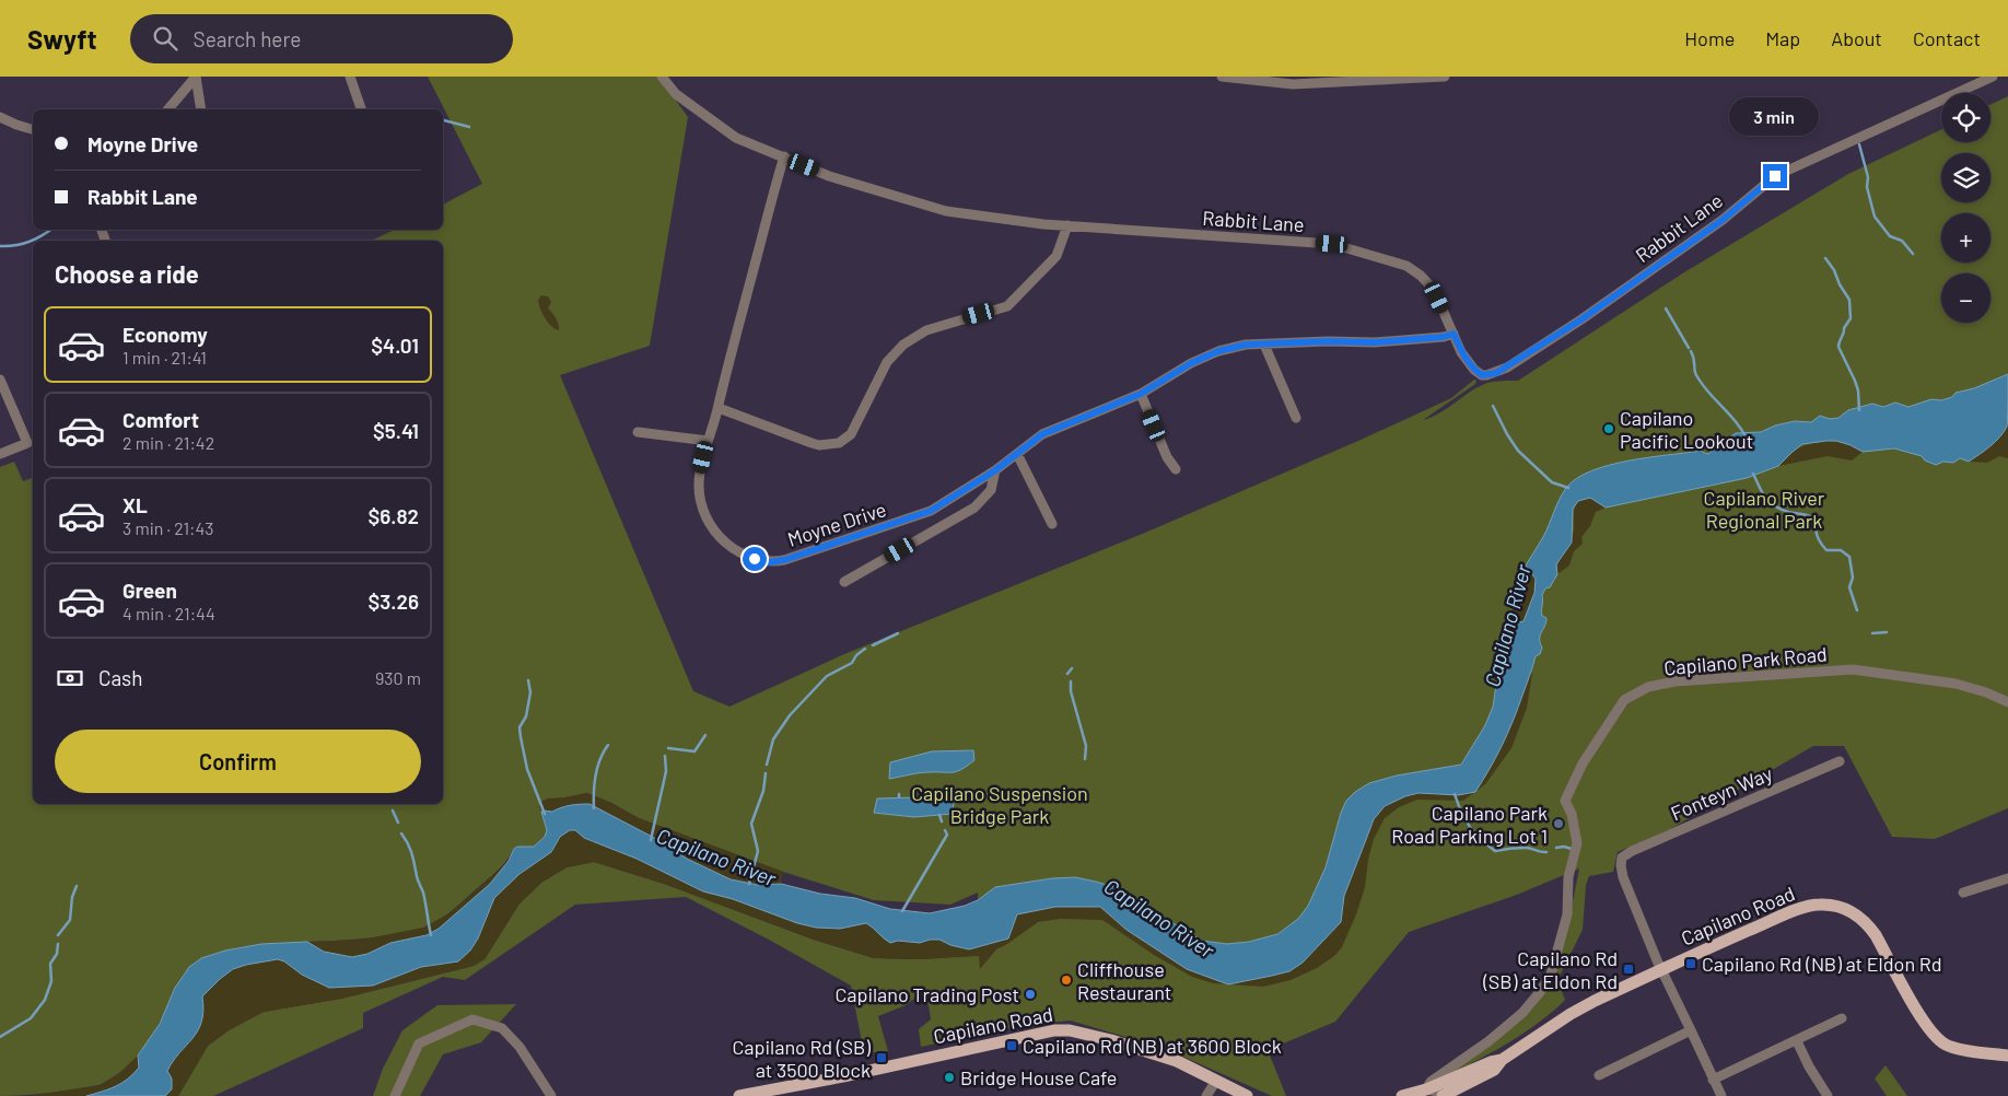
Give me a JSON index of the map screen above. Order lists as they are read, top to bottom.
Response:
{
  "streets": {
    "main road": ["Capilano Road"],
    "street": [
      "Rabbit Lane",
      "Moyne Drive",
      "Capilano Park Road",
      "Fonteyn Way"
    ]
  },
  "crossings": [
    ["Rabbit Lane", "Moyne Drive"],
    ["Capilano Park Road", "Capilano Road"],
    ["Fonteyn Way", "Capilano Road"]
  ],
  "water": ["Capilano River"],
  "parks": ["Capilano River Regional Park", "Capilano Suspension Bridge Park"],
  "places": {
    "other": [
      "Capilano Pacific Lookout",
      "Capilano Park Road Parking Lot 1",
      "Cliffhouse Restaurant",
      "Capilano Trading Post",
      "Bridge House Cafe"
    ],
    "transit": [
      "Capilano Rd (NB) at Eldon Rd",
      "Capilano Rd (SB) at Eldon Rd",
      "Capilano Rd (NB) at 3600 Block",
      "Capilano Rd (SB) at 3500 Block"
    ]
  },
  "page": {
    "header": "Swyft",
    "search": "Search here",
    "nav": [
      "Home",
      "Map",
      "About",
      "Contact"
    ],
    "map_buttons": ["+", "−"],
    "bubble": "3 min",
    "banner": ["Moyne Drive", "Rabbit Lane"],
    "heading": "Choose a ride",
    "list": [
      {
        "name": "Economy",
        "note": "1 min · 21:41",
        "value": "$4.01"
      },
      {
        "name": "Comfort",
        "note": "2 min · 21:42",
        "value": "$5.41"
      },
      {
        "name": "XL",
        "note": "3 min · 21:43",
        "value": "$6.82"
      },
      {
        "name": "Green",
        "note": "4 min · 21:44",
        "value": "$3.26"
      }
    ],
    "pay": ["Cash", "930 m"],
    "buttons": "Confirm"
  }
}
